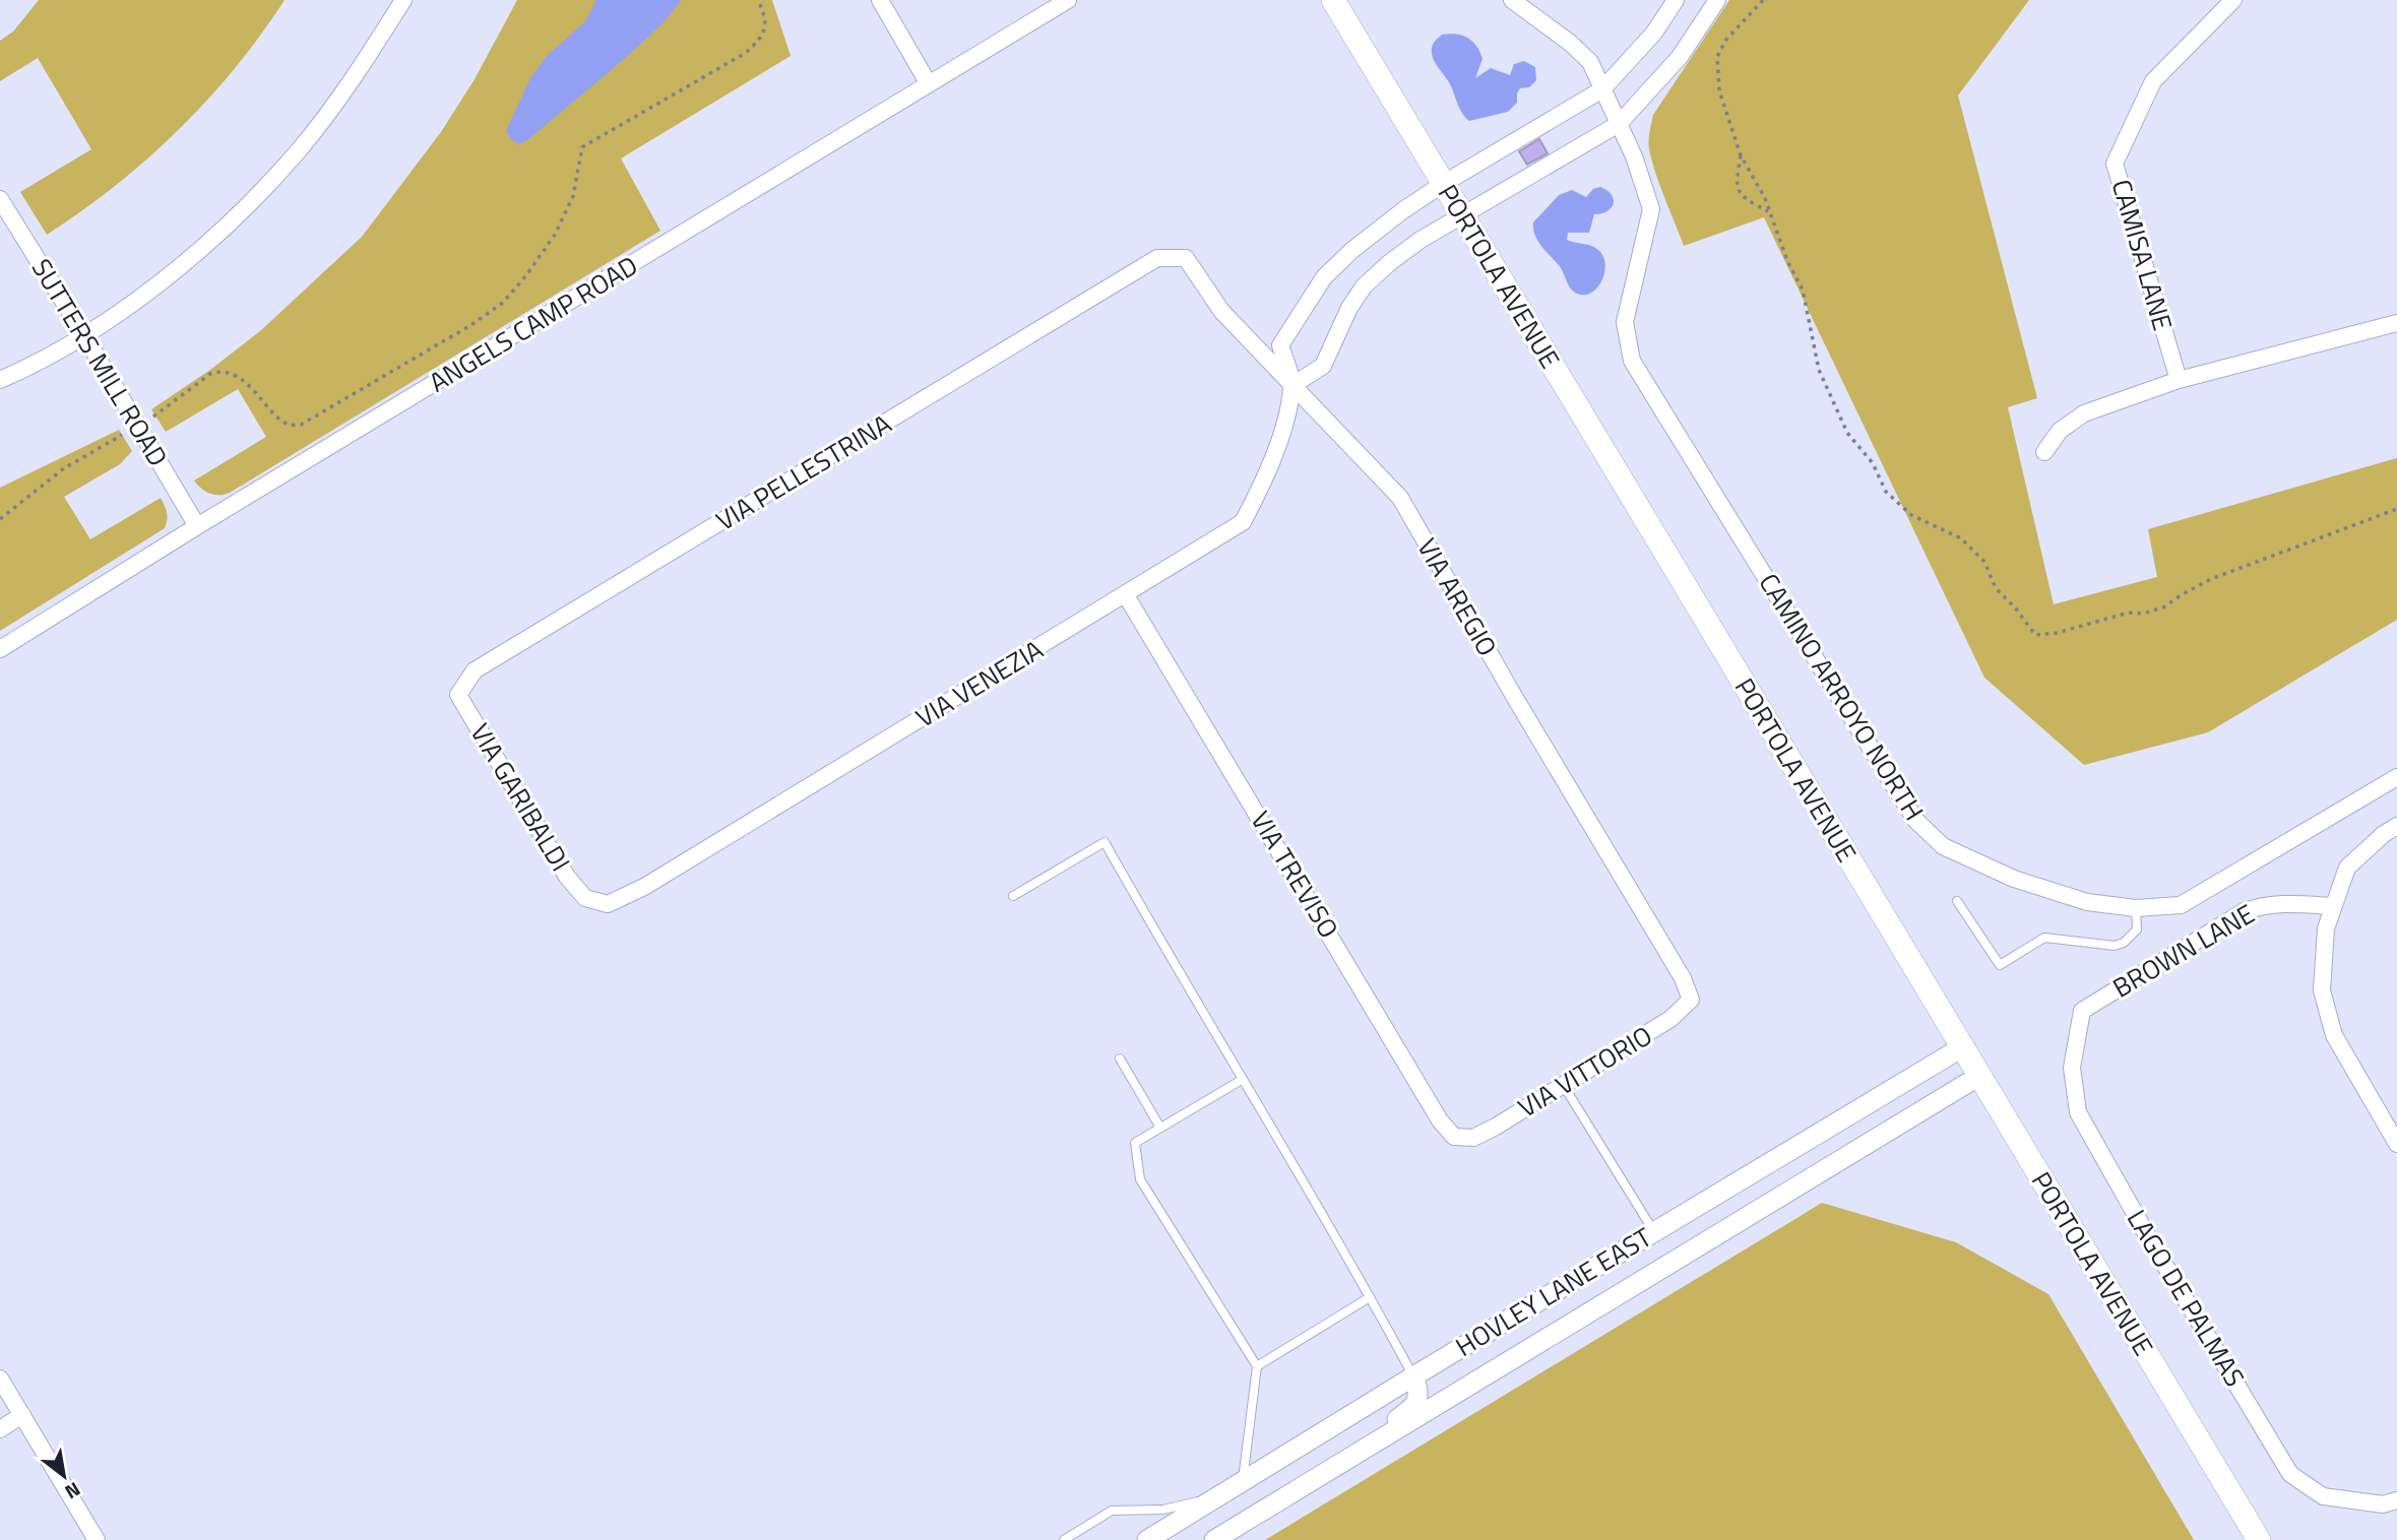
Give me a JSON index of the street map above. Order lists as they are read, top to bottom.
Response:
{
  "streets": {
    "main road": ["PORTOLA AVENUE"],
    "street": [
      "CAMISA LANE",
      "ANGELS CAMP ROAD",
      "SUTTERS MILL ROAD",
      "VIA PELLESTRINA",
      "VIA AREGIO",
      "VIA VENEZIA",
      "CAMINO ARROYO NORTH",
      "VIA GARIBALDI",
      "VIA TREVISO",
      "BROWN LANE",
      "VIA VITTORIO",
      "HOVLEY LANE EAST",
      "LAGO DE PALMAS"
    ]
  },
  "crossings": [
    ["PORTOLA AVENUE", "VIA VENEZIA"],
    ["PORTOLA AVENUE", "HOVLEY LANE EAST"],
    ["ANGELS CAMP ROAD", "SUTTERS MILL ROAD"],
    ["VIA PELLESTRINA", "VIA AREGIO"],
    ["VIA PELLESTRINA", "VIA GARIBALDI"],
    ["VIA AREGIO", "VIA VENEZIA"],
    ["VIA AREGIO", "VIA VITTORIO"],
    ["VIA VENEZIA", "CAMINO ARROYO NORTH"],
    ["VIA VENEZIA", "VIA GARIBALDI"],
    ["VIA VENEZIA", "VIA TREVISO"],
    ["VIA TREVISO", "VIA VITTORIO"],
    ["BROWN LANE", "LAGO DE PALMAS"]
  ],
  "north": "bottom right"
}
